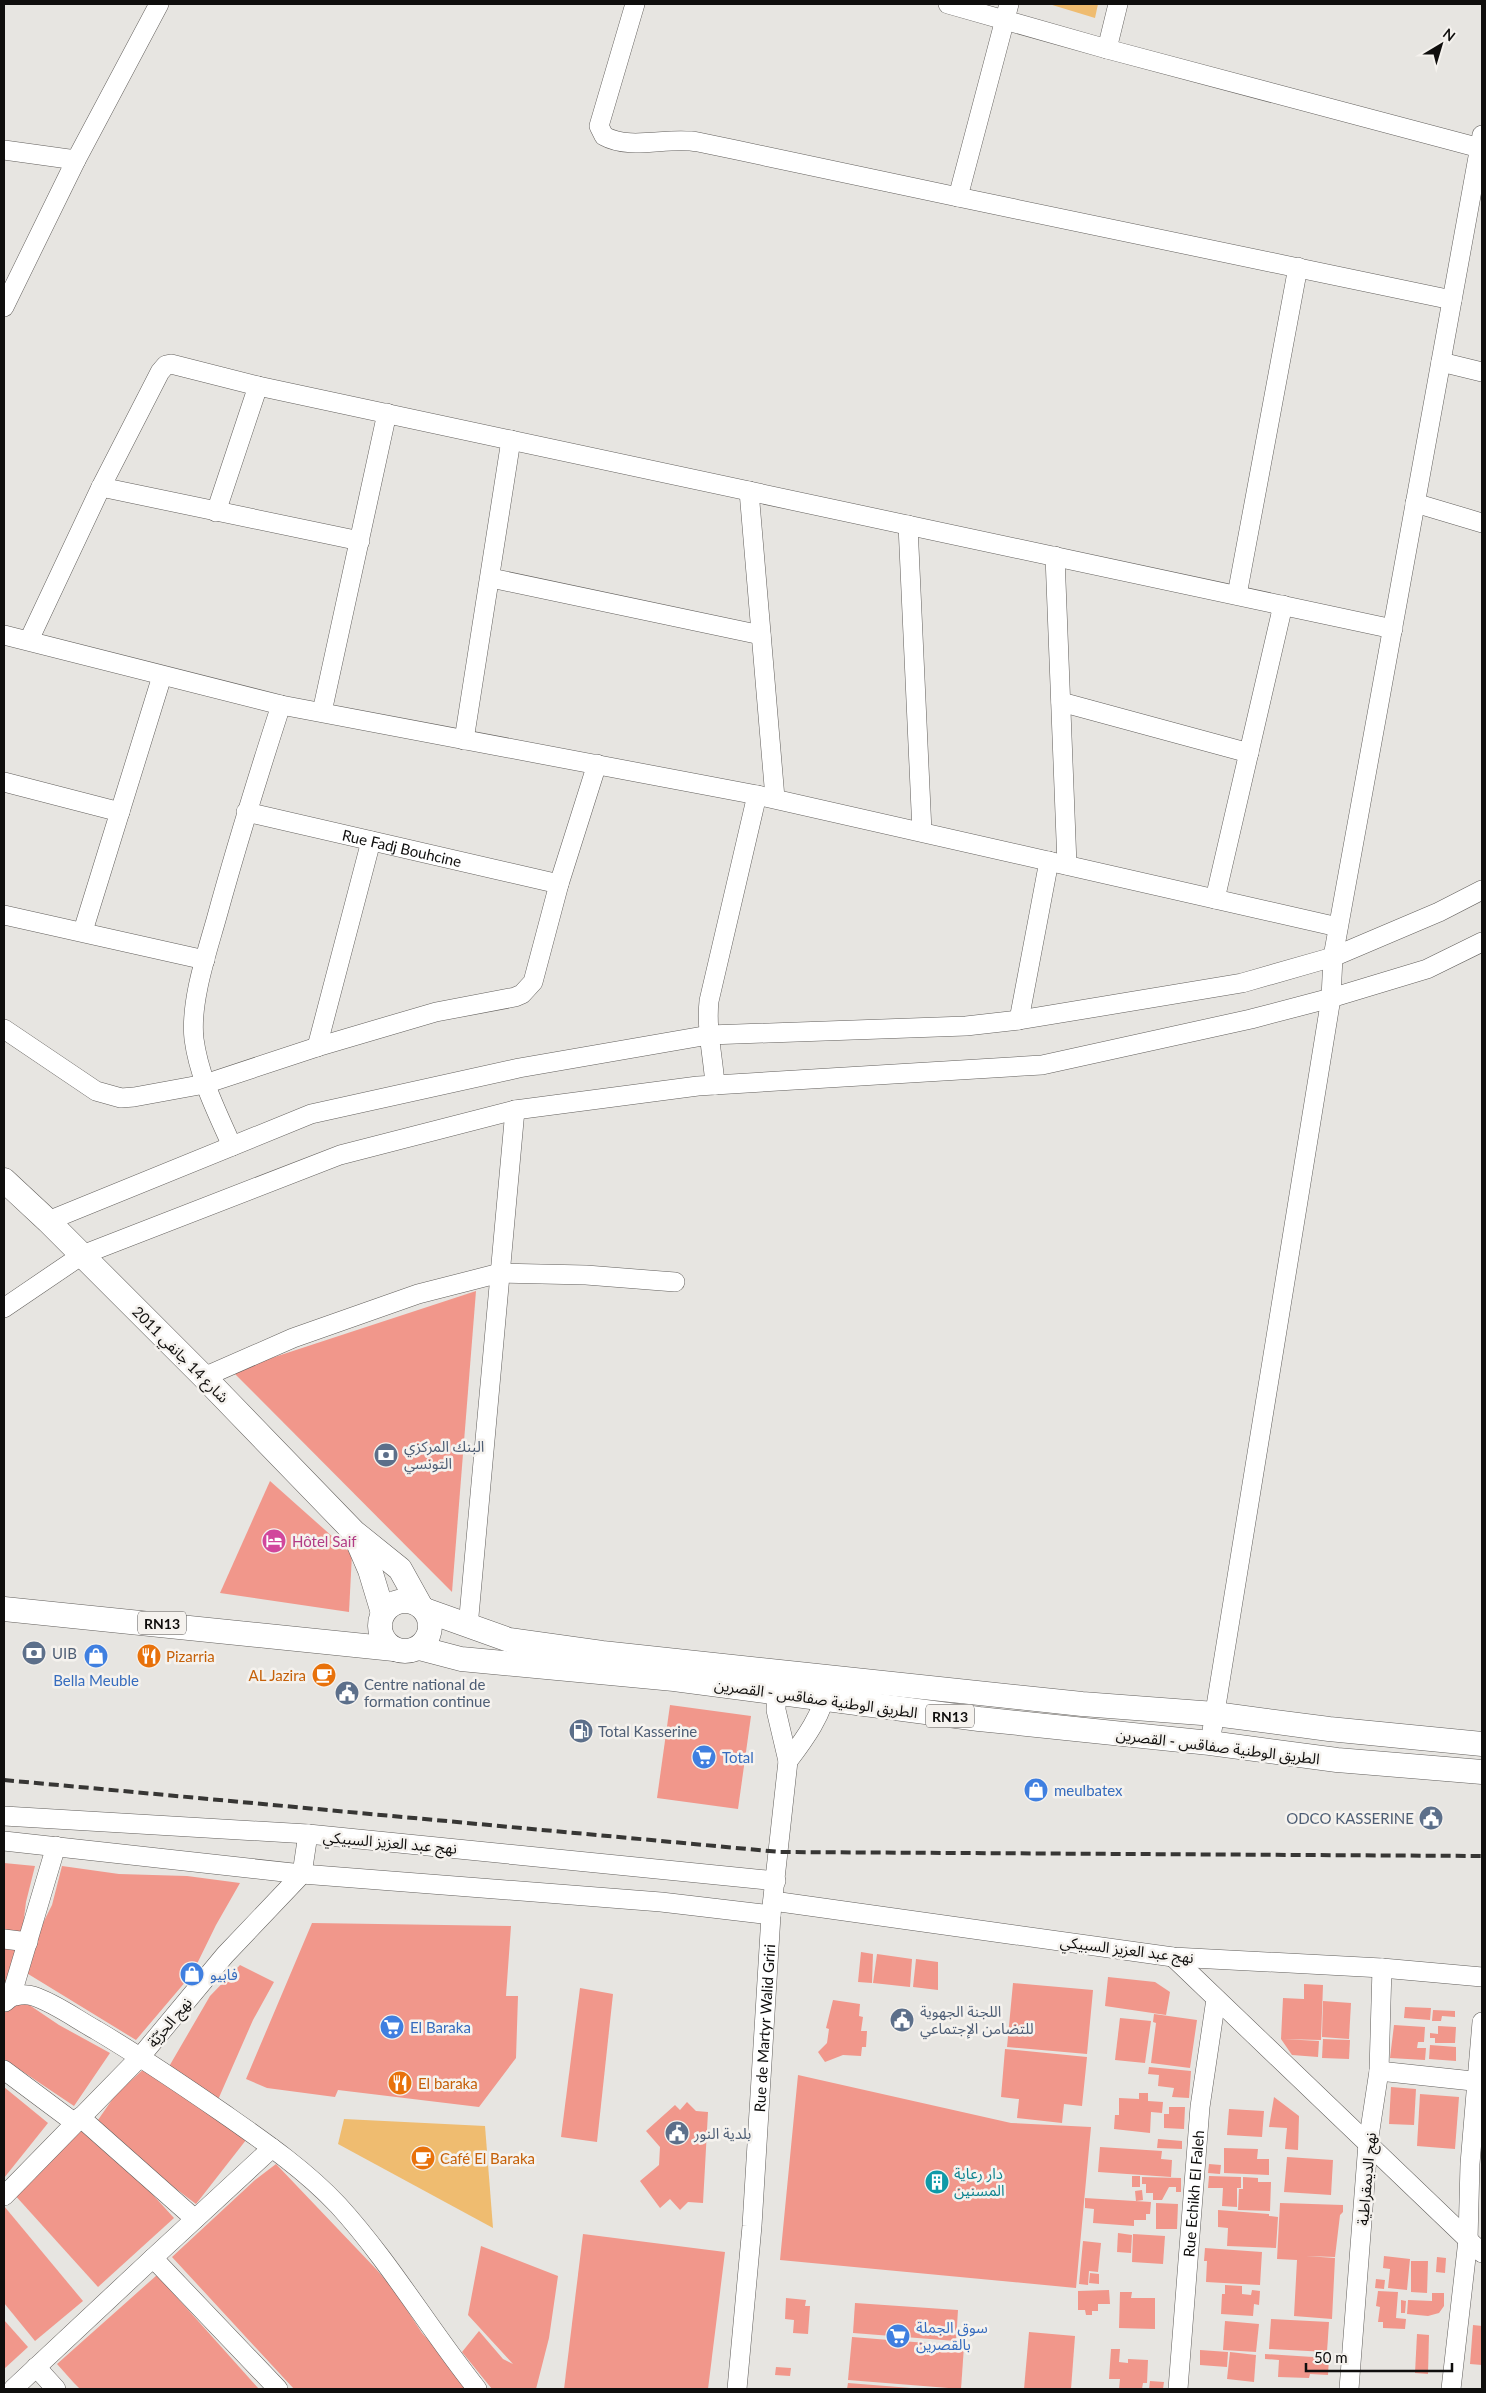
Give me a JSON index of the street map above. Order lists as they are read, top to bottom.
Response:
{
  "streets": {
    "main road": ["شارع 14 جانفي 2011", "RN13", "الطريق الوطنية صفاقس - القصرين"],
    "street": [
      "Rue Fadj Bouhcine",
      "نهج عبد العزيز السبيكي",
      "نهج الحرّيّة",
      "Rue de Martyr Walid Griri",
      "نهج الديمقراطية",
      "Rue Echikh El Faleh"
    ]
  },
  "crossings": [
    ["شارع 14 جانفي 2011", "RN13"],
    ["شارع 14 جانفي 2011", "الطريق الوطنية صفاقس - القصرين"],
    ["RN13", "الطريق الوطنية صفاقس - القصرين"],
    ["الطريق الوطنية صفاقس - القصرين", "Rue de Martyr Walid Griri"],
    ["نهج عبد العزيز السبيكي", "نهج الحرّيّة"],
    ["نهج عبد العزيز السبيكي", "Rue de Martyr Walid Griri"],
    ["نهج عبد العزيز السبيكي", "نهج الديمقراطية"]
  ],
  "places": {
    "bank": ["البنك المركزي التونسي", "UIB"],
    "hotel": ["Hôtel Saif"],
    "shop": ["Bella Meuble", "meulbatex", "فابيو"],
    "restaurant": ["Pizarria", "El baraka"],
    "cafe": ["AL Jazira", "Café El Baraka"],
    "public building": [
      "Centre national de formation continue",
      "ODCO KASSERINE",
      "اللجنة الجهوية للتضامن الإجتماعي",
      "بلدية النور"
    ],
    "fuel station": ["Total Kasserine"],
    "supermarket": ["Total", "El Baraka", "سوق الجملة بالقصرين"],
    "building": ["دار رعاية المسنين"]
  },
  "scale_bar": "50 m",
  "north": "top right"
}
